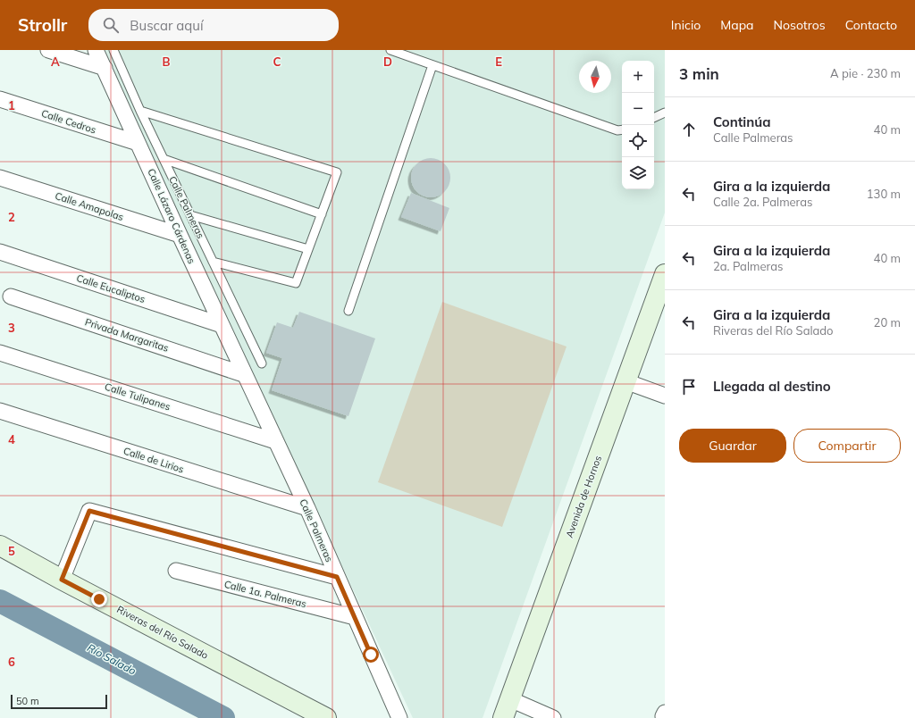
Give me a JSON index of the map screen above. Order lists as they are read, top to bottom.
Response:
{
  "streets": {
    "street": [
      "Calle Cedros",
      "Calle Amapolas",
      "Calle Palmeras",
      "Calle Lázaro Cárdenas",
      "Calle Eucaliptos",
      "Privada Margaritas",
      "Calle Tulipanes",
      "Calle de Lirios",
      "Avenida de Hornos",
      "Calle 1a. Palmeras",
      "Riveras del Río Salado"
    ]
  },
  "crossings": [
    ["Calle Cedros", "Calle Lázaro Cárdenas"],
    ["Calle Amapolas", "Calle Lázaro Cárdenas"],
    ["Calle Palmeras", "Calle Lázaro Cárdenas"],
    ["Calle Palmeras", "Privada Margaritas"],
    ["Calle Palmeras", "Calle Tulipanes"],
    ["Calle Palmeras", "Calle de Lirios"],
    ["Calle Palmeras", "Calle 1a. Palmeras"],
    ["Calle Lázaro Cárdenas", "Calle Eucaliptos"],
    ["Calle Lázaro Cárdenas", "Privada Margaritas"]
  ],
  "water": ["Río Salado"],
  "scale_bar": "50 m",
  "north": "bottom",
  "page": {
    "header": "Strollr",
    "search": "Buscar aquí",
    "nav": [
      "Inicio",
      "Mapa",
      "Nosotros",
      "Contacto"
    ],
    "heading": ["3 min", "A pie · 230 m"],
    "map_buttons": ["+", "−"],
    "list": [
      ["Continúa", "Calle Palmeras", "40 m"],
      ["Gira a la izquierda", "Calle 2a. Palmeras", "130 m"],
      ["Gira a la izquierda", "2a. Palmeras", "40 m"],
      ["Gira a la izquierda", "Riveras del Río Salado", "20 m"],
      "Llegada al destino"
    ],
    "buttons": ["Guardar", "Compartir"],
    "scale": "50 m"
  },
  "grid": {
    "columns": [
      "A",
      "B",
      "C",
      "D",
      "E"
    ],
    "rows": [
      "1",
      "2",
      "3",
      "4",
      "5",
      "6"
    ]
  }
}
